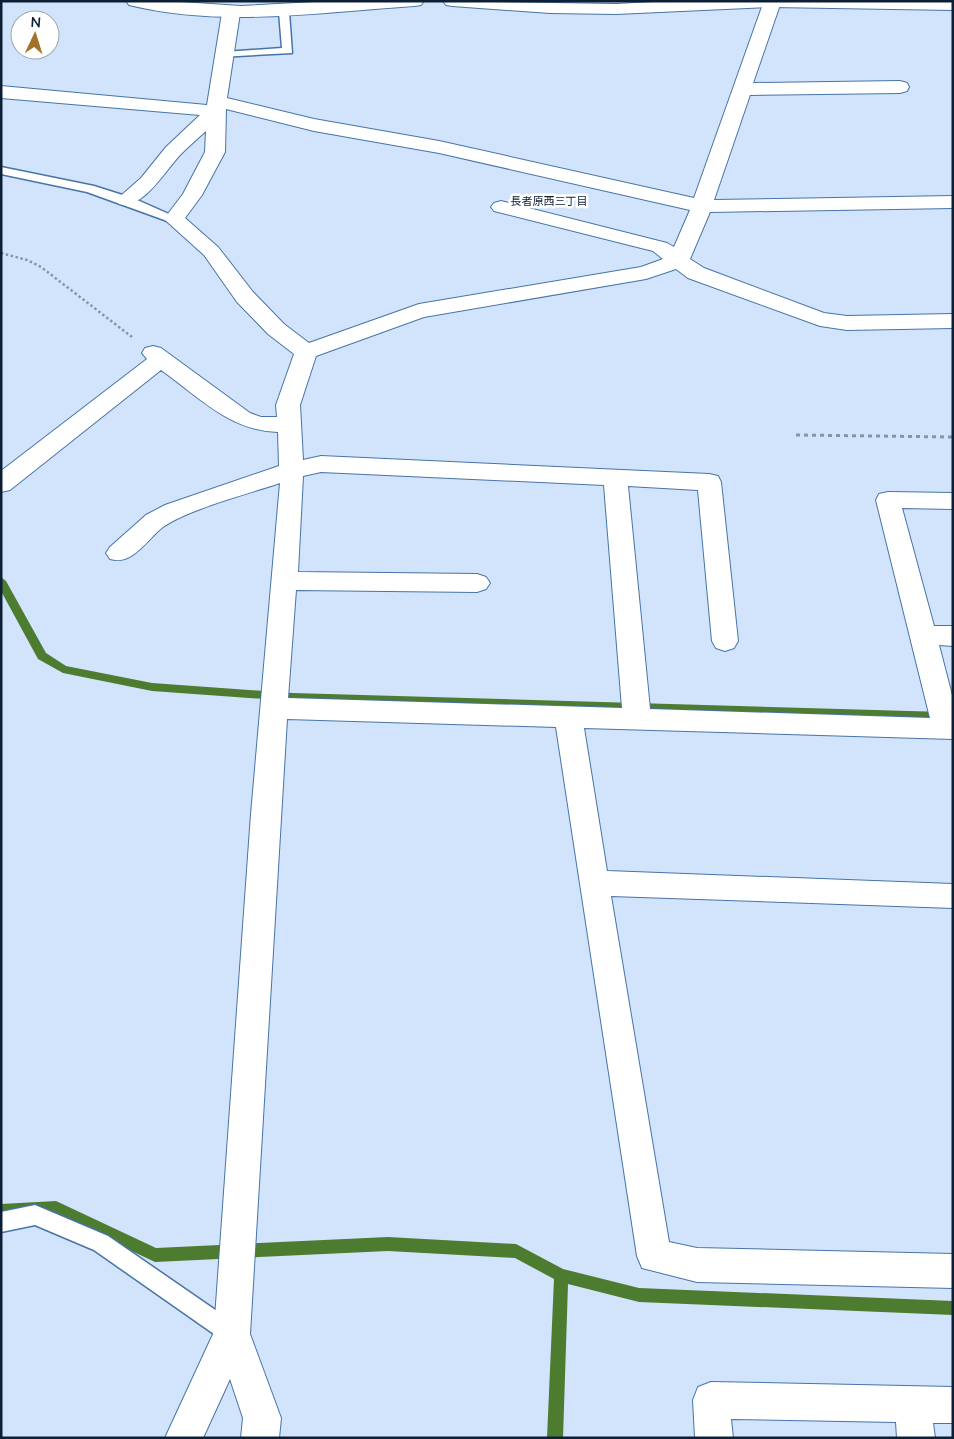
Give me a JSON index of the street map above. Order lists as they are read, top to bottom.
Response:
{
  "districts": ["長者原西三丁目"],
  "north": "top"
}
